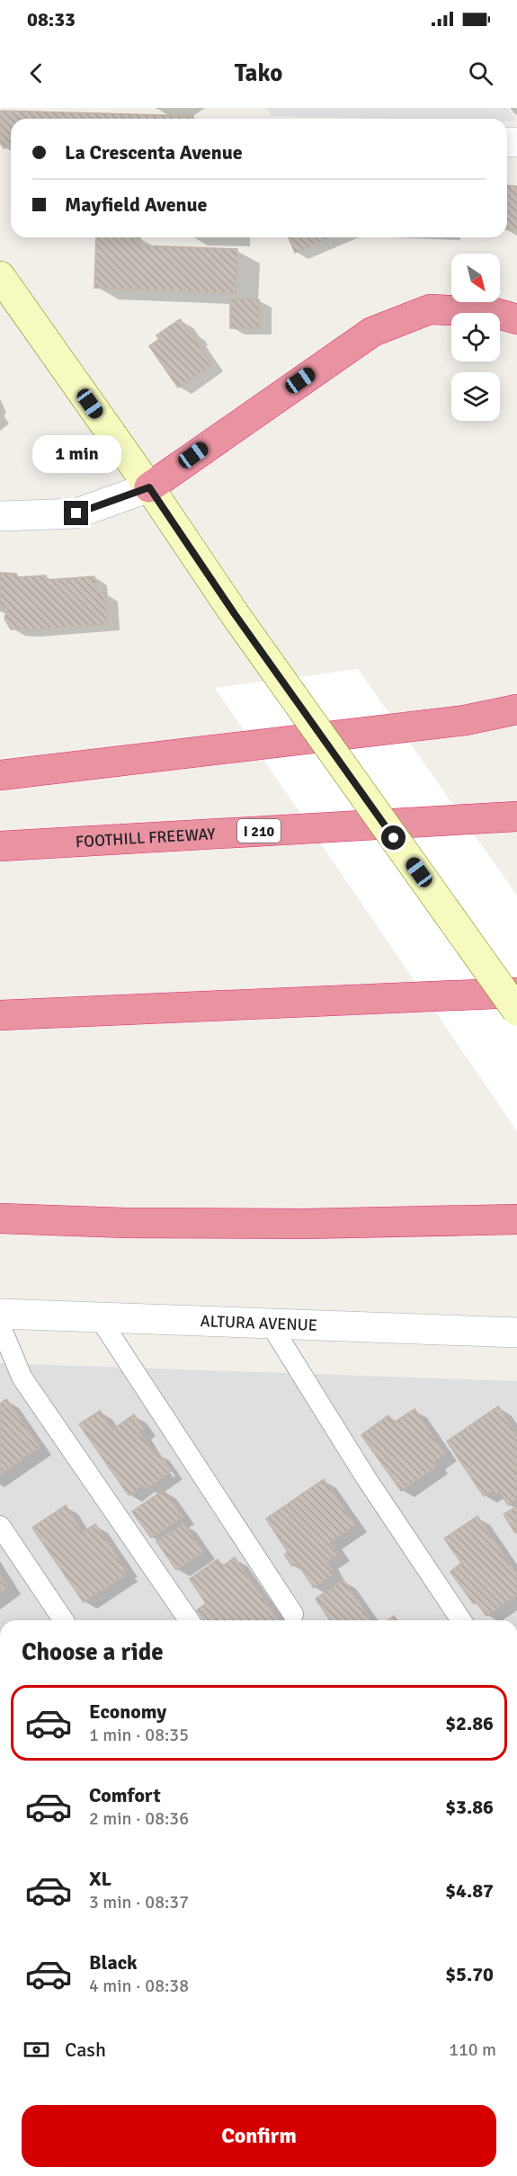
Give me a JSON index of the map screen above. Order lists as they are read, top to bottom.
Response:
{
  "streets": {
    "highway": ["I 210", "FOOTHILL FREEWAY"],
    "street": ["ALTURA AVENUE"]
  },
  "north": "bottom right",
  "page": {
    "status": "08:33",
    "header": "Tako",
    "banner": ["La Crescenta Avenue", "Mayfield Avenue"],
    "bubble": "1 min",
    "heading": "Choose a ride",
    "list": [
      {
        "name": "Economy",
        "note": "1 min · 08:35",
        "value": "$2.86"
      },
      {
        "name": "Comfort",
        "note": "2 min · 08:36",
        "value": "$3.86"
      },
      {
        "name": "XL",
        "note": "3 min · 08:37",
        "value": "$4.87"
      },
      {
        "name": "Black",
        "note": "4 min · 08:38",
        "value": "$5.70"
      }
    ],
    "pay": ["Cash", "110 m"],
    "buttons": "Confirm"
  }
}
